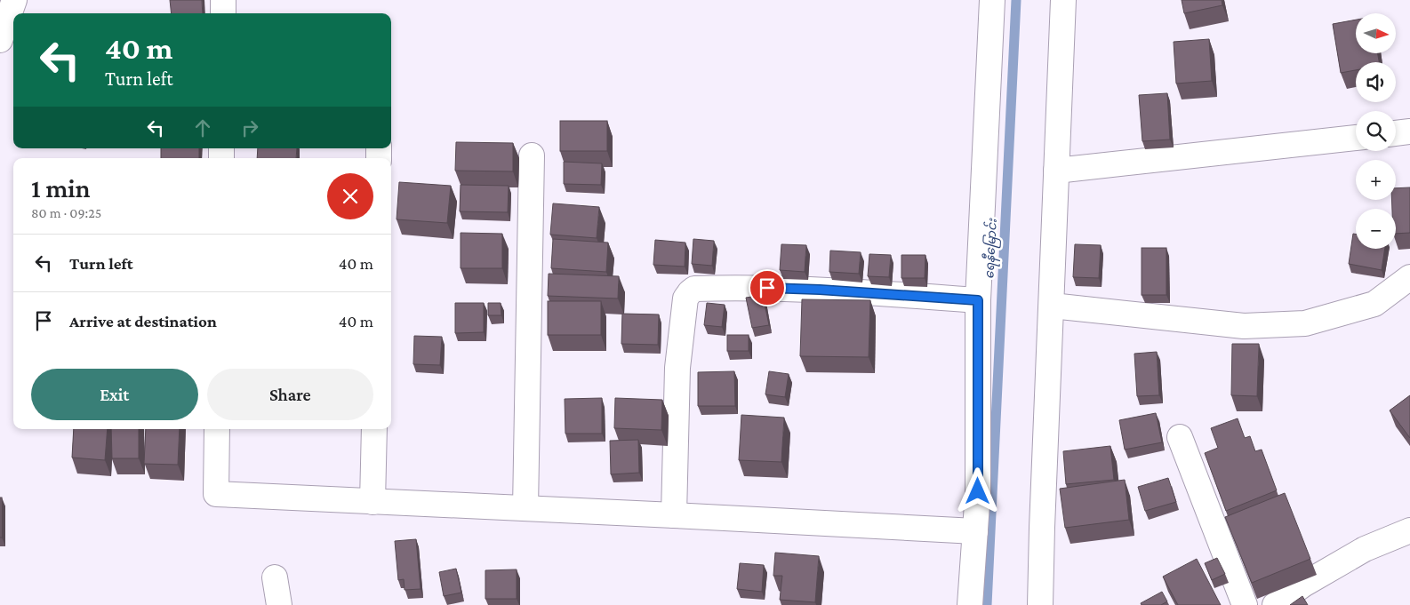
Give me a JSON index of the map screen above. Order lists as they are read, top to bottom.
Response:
{
  "water": ["ရေနီမြောင်း"],
  "north": "right",
  "page": {
    "map_buttons": ["+", "−"],
    "turn": ["40 m", "Turn left"],
    "heading": ["1 min", "80 m · 09:25"],
    "list": [
      {
        "name": "Turn left",
        "value": "40 m"
      },
      {
        "name": "Arrive at destination",
        "value": "40 m"
      }
    ],
    "buttons": ["Exit", "Share"]
  }
}
